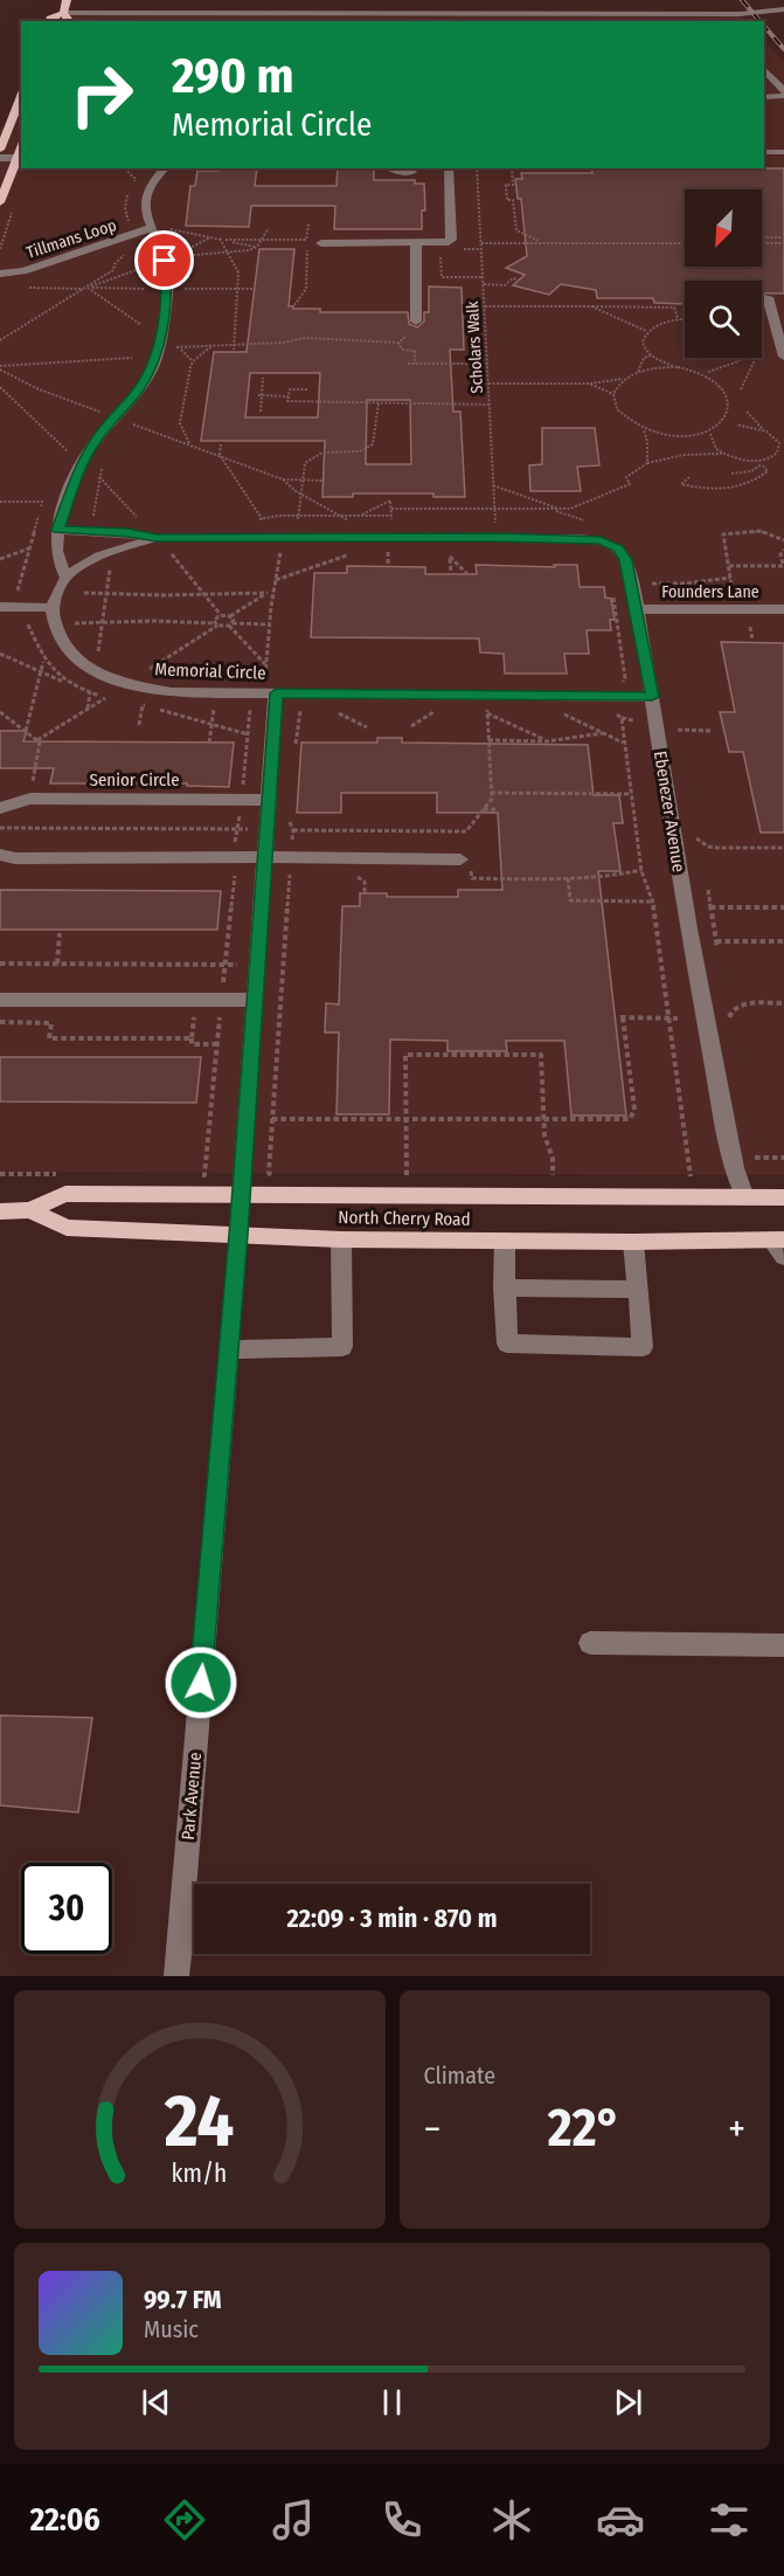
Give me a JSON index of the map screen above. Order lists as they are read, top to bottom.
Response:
{
  "streets": {
    "main road": ["North Cherry Road"],
    "street": [
      "Tillmans Loop",
      "Founders Lane",
      "Memorial Circle",
      "Senior Circle",
      "Ebenezer Avenue",
      "Park Avenue"
    ],
    "path": ["Scholars Walk"]
  },
  "crossings": [
    ["Scholars Walk", "Ebenezer Avenue"],
    ["Founders Lane", "Ebenezer Avenue"],
    ["Memorial Circle", "Ebenezer Avenue"],
    ["Memorial Circle", "Park Avenue"],
    ["Senior Circle", "Park Avenue"],
    ["Ebenezer Avenue", "North Cherry Road"],
    ["North Cherry Road", "Park Avenue"]
  ],
  "north": "bottom left",
  "page": {
    "turn": ["290 m", "Memorial Circle"],
    "limit": "30",
    "trip": "22:09 · 3 min · 870 m",
    "tile": "Climate",
    "heat": ["−", "22°", "+"],
    "song": ["99.7 FM", "Music"],
    "tabs": "22:06",
    "gauge": ["24", "km/h"]
  }
}
